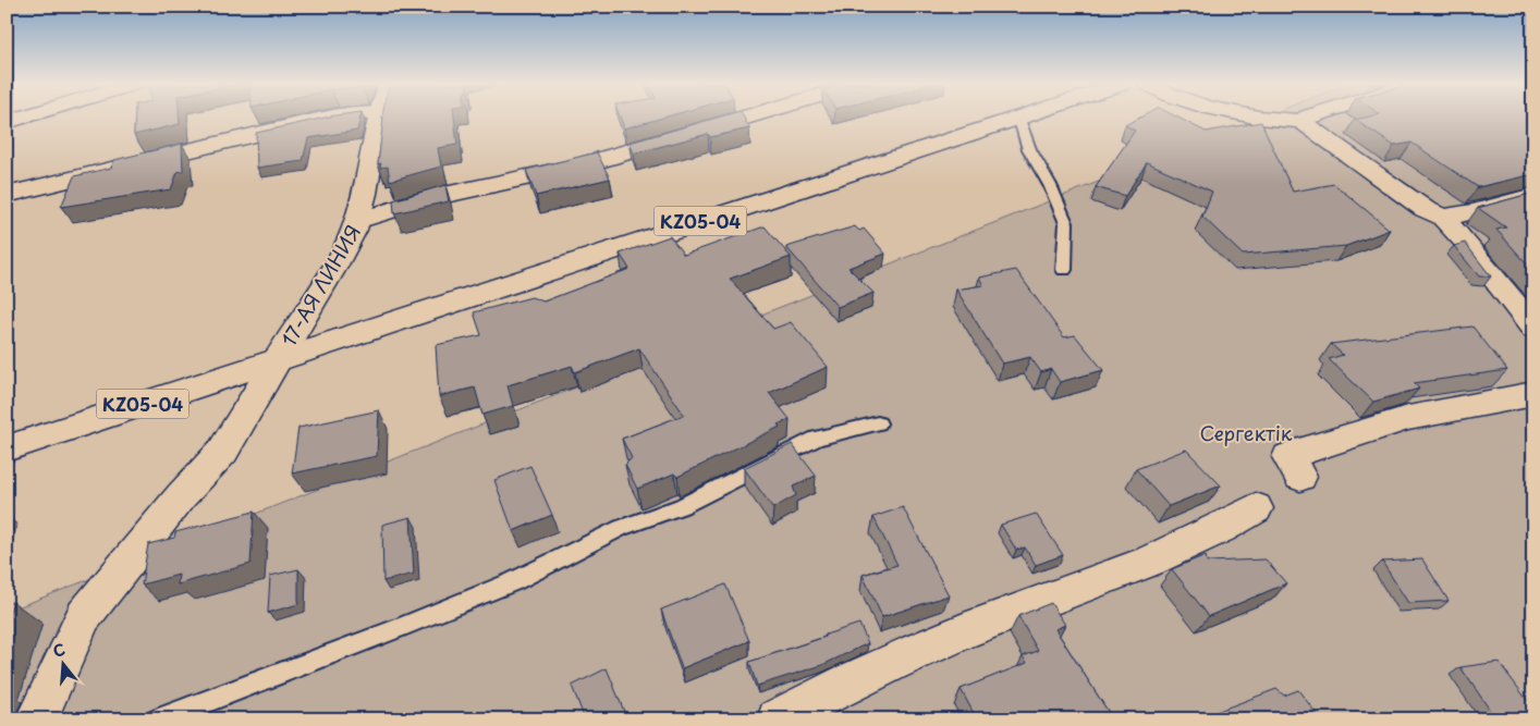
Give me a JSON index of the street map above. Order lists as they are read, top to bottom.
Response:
{
  "streets": {
    "street": ["KZ05-04", "17-АЯ ЛИНИЯ"]
  },
  "crossings": [
    ["KZ05-04", "17-АЯ ЛИНИЯ"]
  ],
  "parks": ["Сергектік"],
  "north": "top"
}
